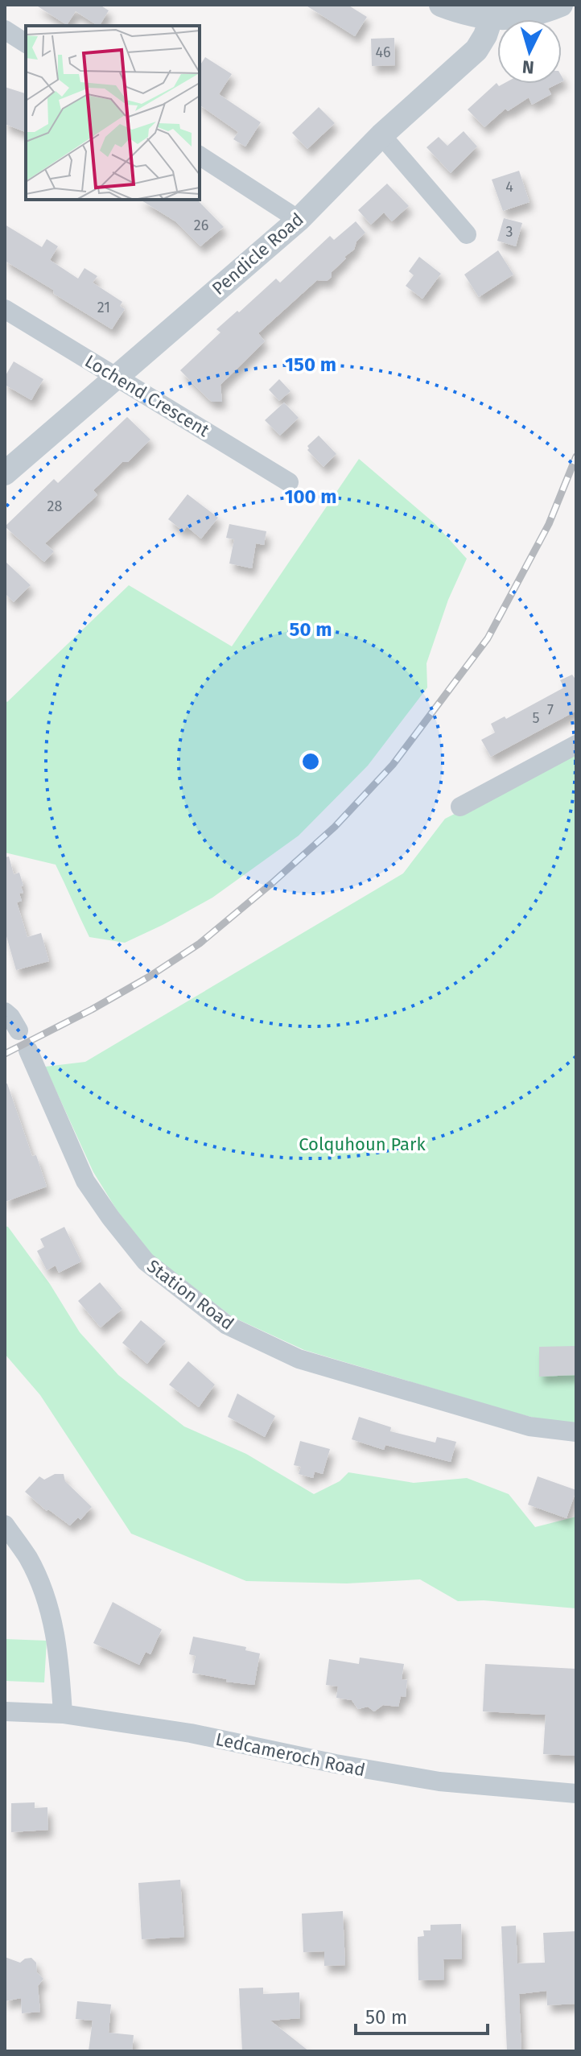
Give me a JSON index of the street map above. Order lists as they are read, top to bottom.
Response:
{
  "streets": {
    "street": [
      "Pendicle Road",
      "Lochend Crescent",
      "Station Road",
      "Ledcameroch Road"
    ]
  },
  "crossings": [
    ["Pendicle Road", "Lochend Crescent"]
  ],
  "parks": ["Colquhoun Park"],
  "house_numbers": [
    "46",
    "4",
    "26",
    "3",
    "21",
    "28",
    "7",
    "5"
  ],
  "scale_bar": "50 m",
  "north": "bottom",
  "rings": ["150 m", "100 m", "50 m"]
}
